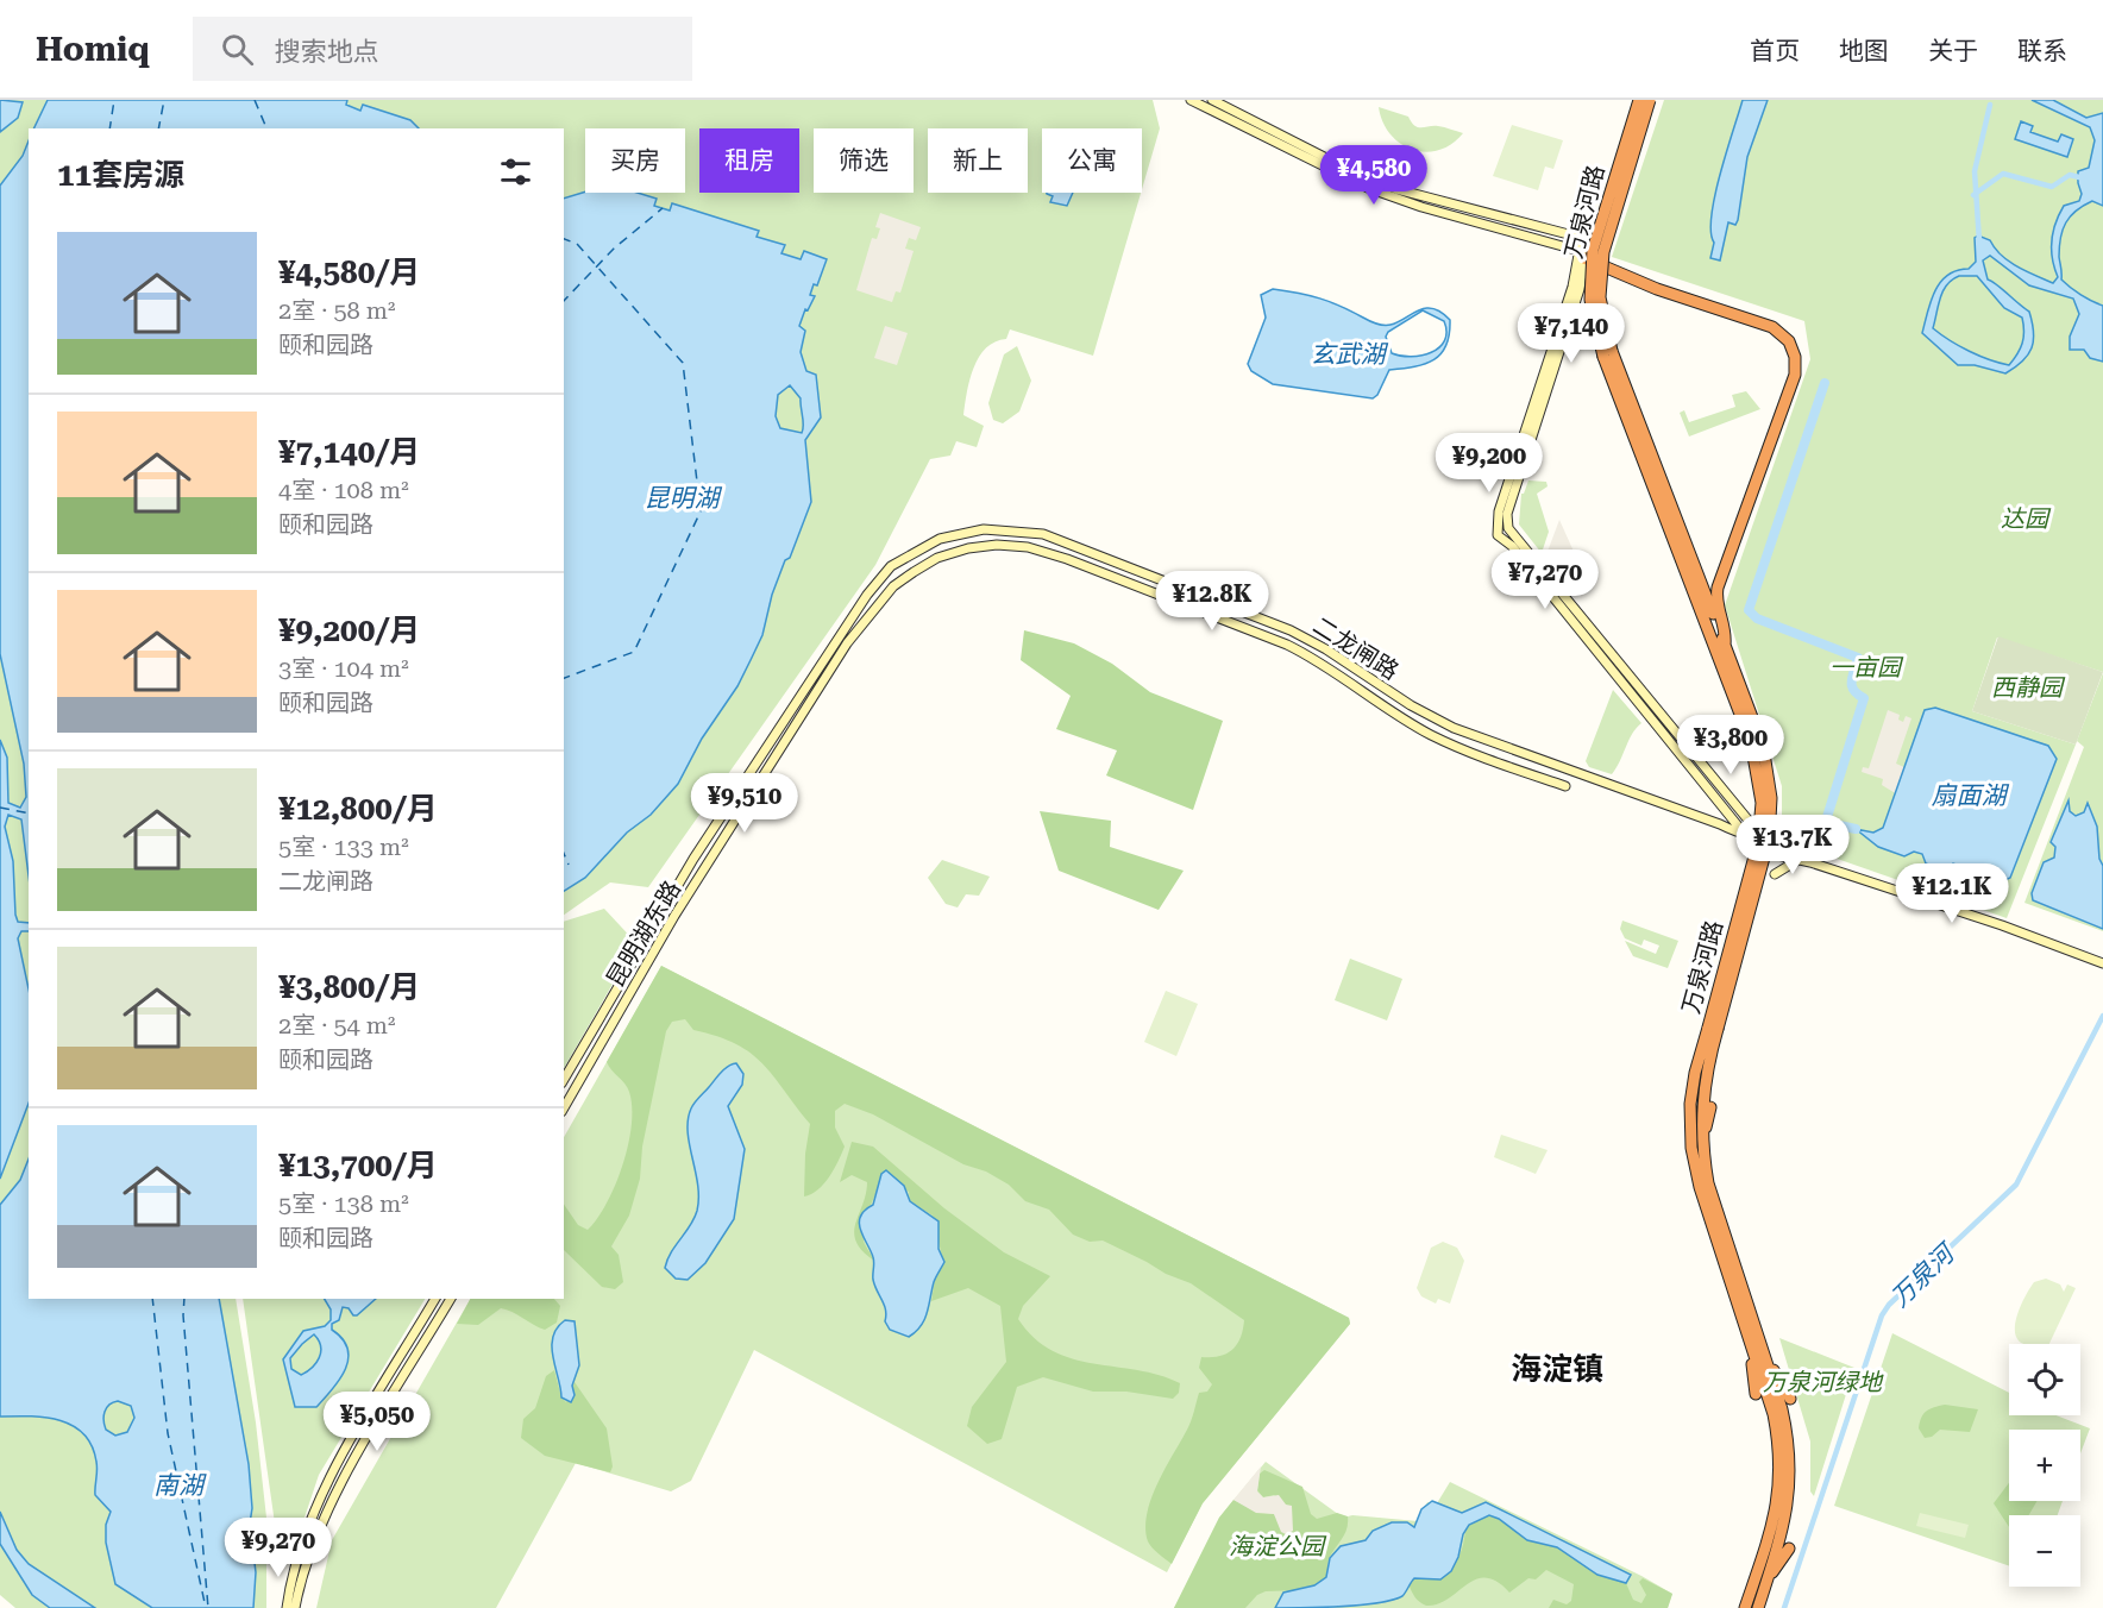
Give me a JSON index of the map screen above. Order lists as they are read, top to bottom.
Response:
{
  "streets": {
    "highway": ["万泉河路"],
    "main road": ["二龙闸路", "昆明湖东路"]
  },
  "crossings": [
    ["二龙闸路", "昆明湖东路"]
  ],
  "districts": ["海淀镇"],
  "water": [
    "玄武湖",
    "昆明湖",
    "扇面湖",
    "万泉河",
    "南湖"
  ],
  "parks": [
    "达园",
    "一亩园",
    "西静园",
    "万泉河绿地",
    "海淀公园"
  ],
  "page": {
    "header": "Homiq",
    "search": "搜索地点",
    "nav": [
      "首页",
      "地图",
      "关于",
      "联系"
    ],
    "chip": [
      "买房",
      "租房",
      "筛选",
      "新上",
      "公寓"
    ],
    "heading": "11套房源",
    "price": [
      "¥4,580",
      "¥7,140",
      "¥9,200",
      "¥7,270",
      "¥12.8K",
      "¥3,800",
      "¥9,510",
      "¥13.7K",
      "¥12.1K",
      "¥5,050",
      "¥9,270"
    ],
    "list": [
      {
        "name": "¥4,580/月",
        "note": "2室 · 58 m² · 颐和园路"
      },
      {
        "name": "¥7,140/月",
        "note": "4室 · 108 m² · 颐和园路"
      },
      {
        "name": "¥9,200/月",
        "note": "3室 · 104 m² · 颐和园路"
      },
      {
        "name": "¥12,800/月",
        "note": "5室 · 133 m² · 二龙闸路"
      },
      {
        "name": "¥3,800/月",
        "note": "2室 · 54 m² · 颐和园路"
      },
      {
        "name": "¥13,700/月",
        "note": "5室 · 138 m² · 颐和园路"
      }
    ],
    "map_buttons": ["+", "−"]
  }
}
